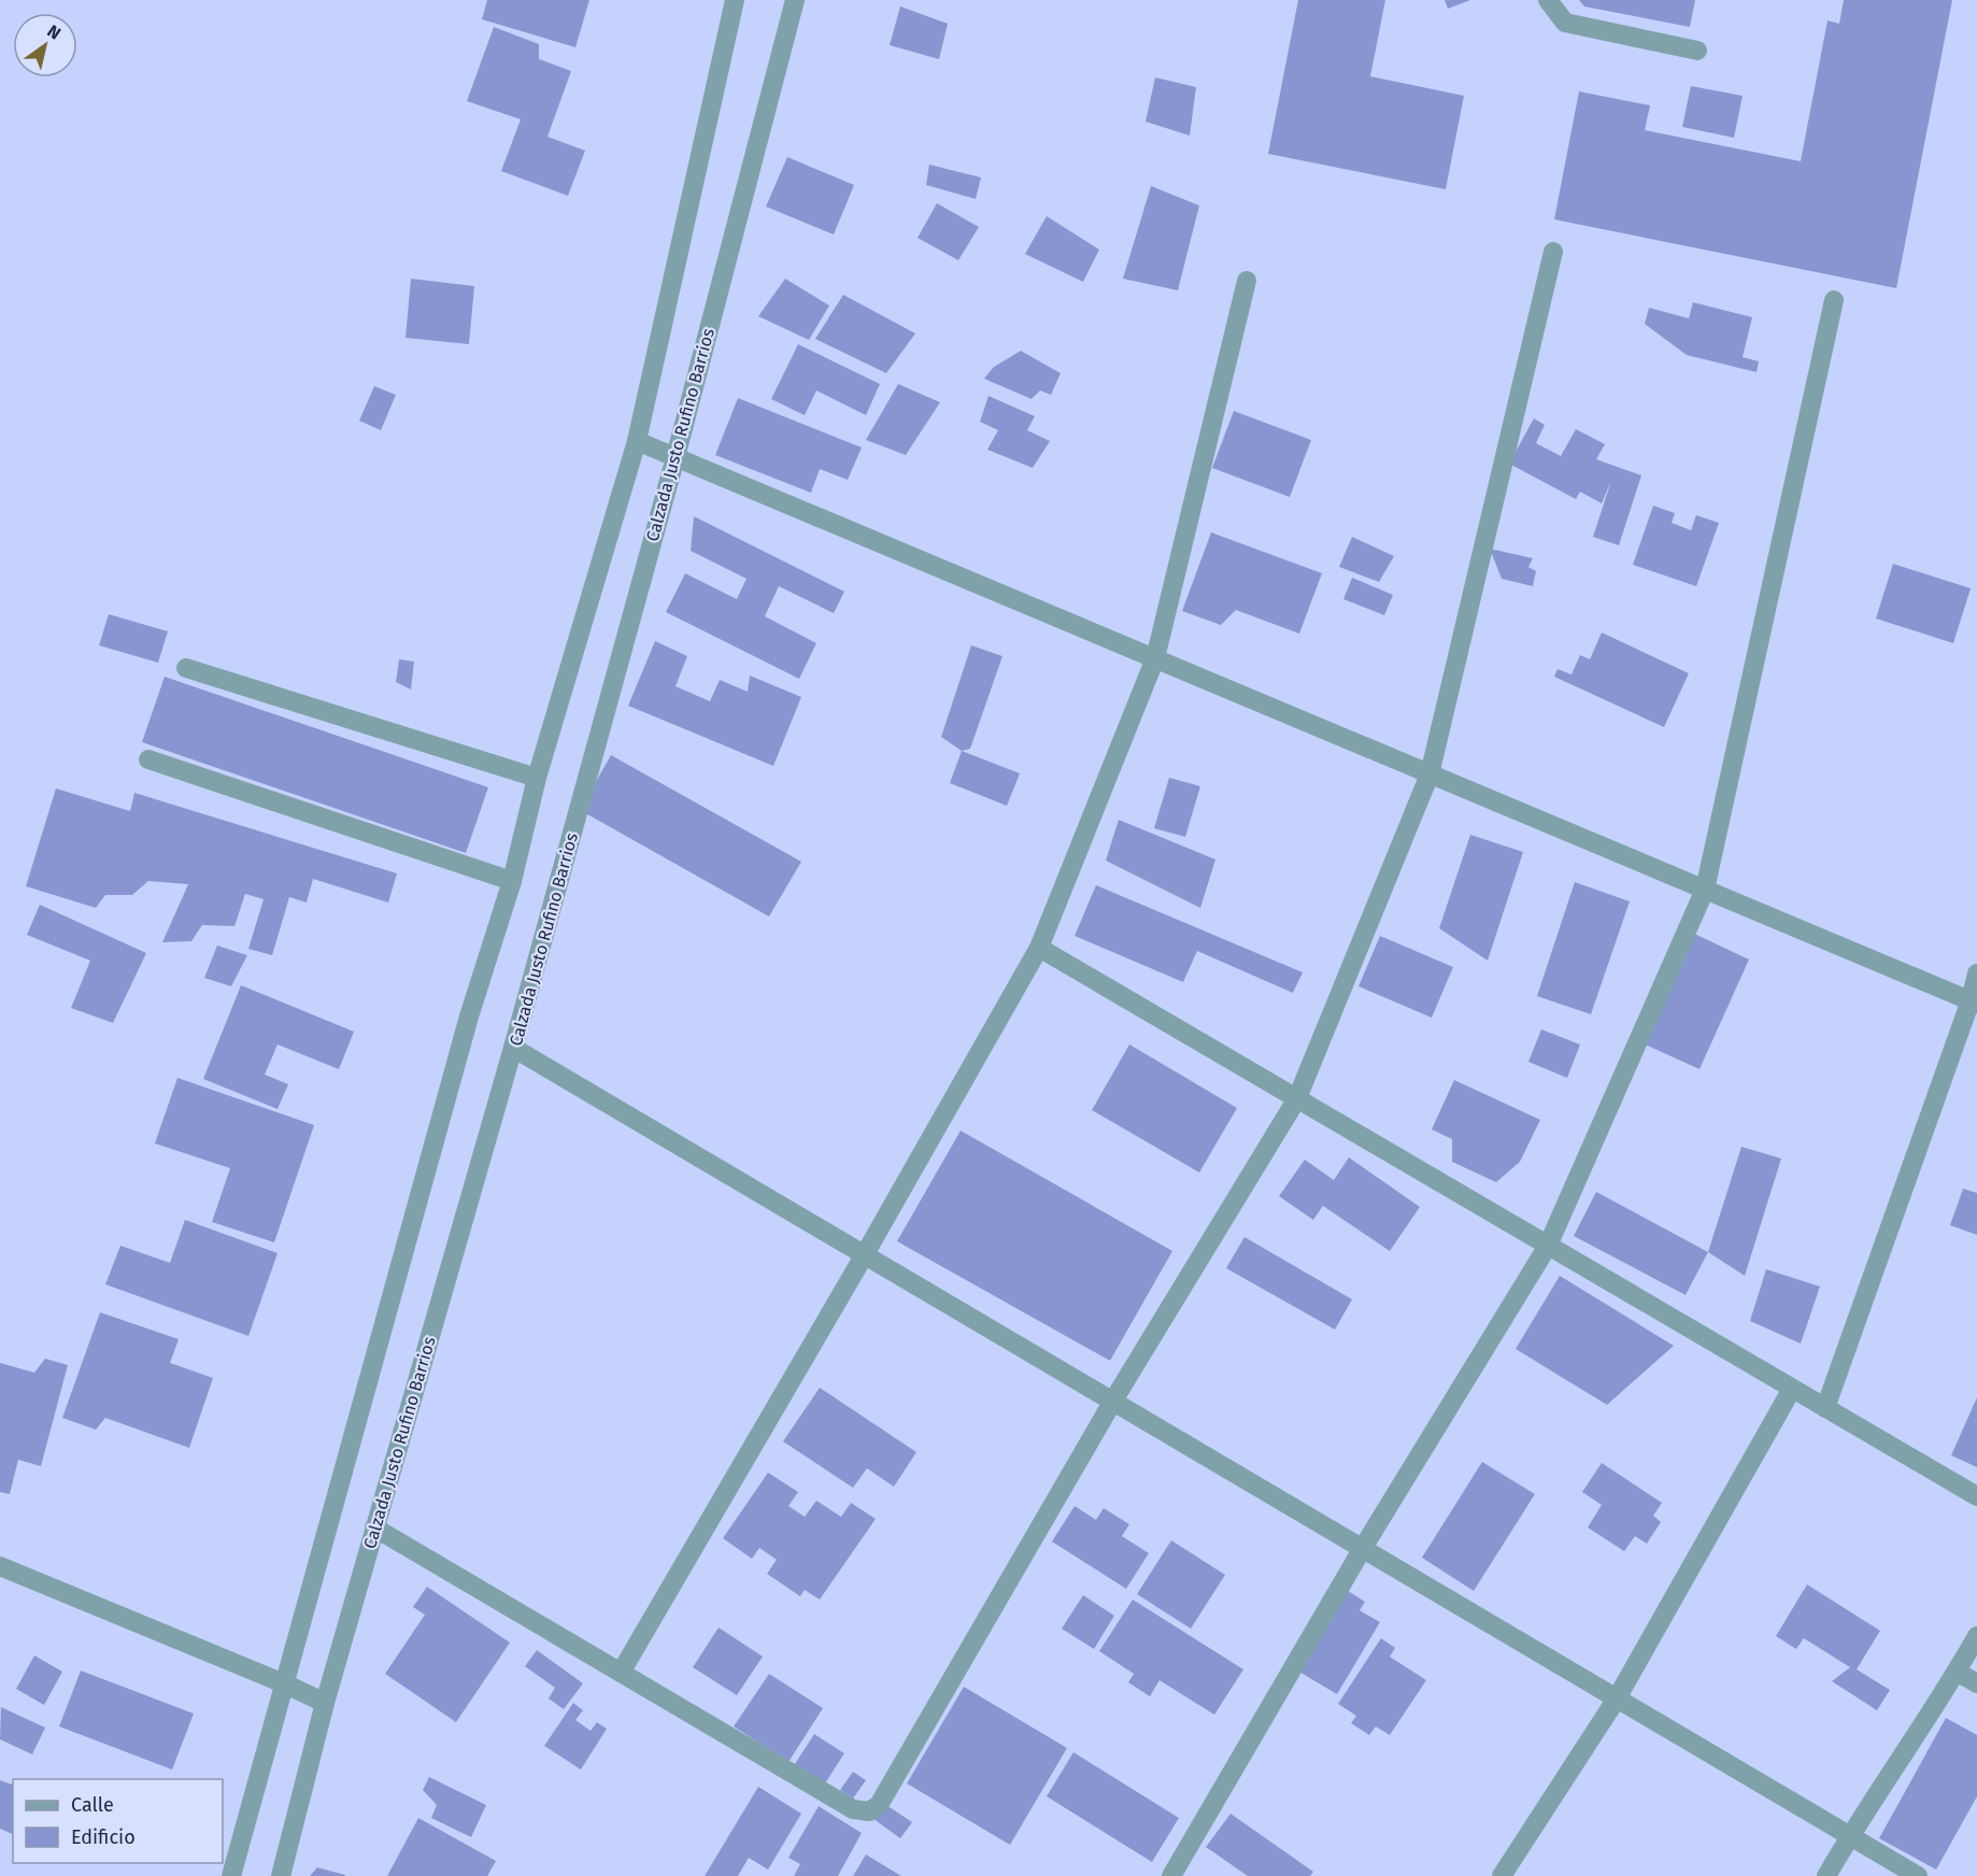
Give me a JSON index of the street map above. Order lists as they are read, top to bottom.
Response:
{
  "streets": {
    "street": ["Calzada Justo Rufino Barrios"]
  },
  "legend": ["Calle", "Edificio"],
  "north": "top right"
}
